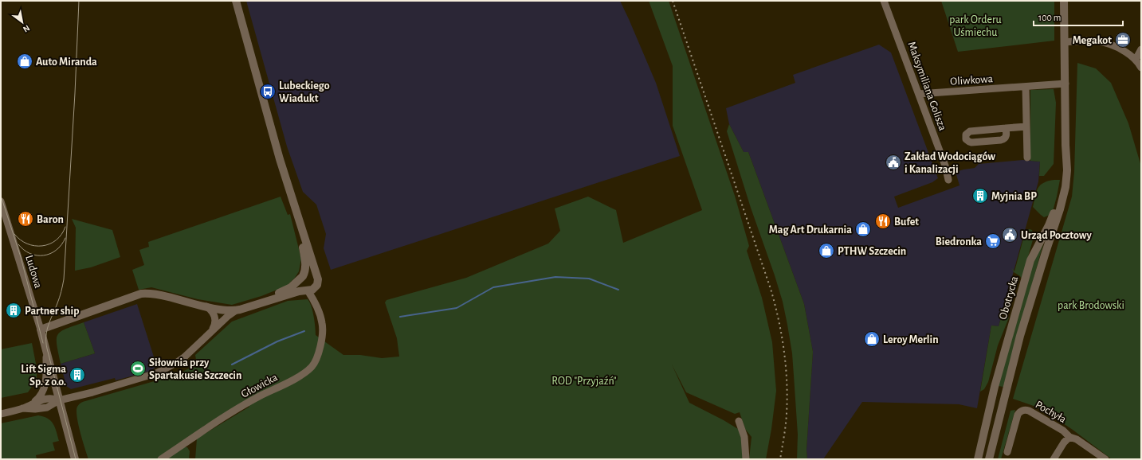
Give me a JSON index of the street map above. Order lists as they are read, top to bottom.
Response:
{
  "streets": {
    "street": [
      "Oliwkowa",
      "Maksymiliana Golisza",
      "Ludowa",
      "Obotrycka",
      "Głowicka",
      "Pochyła"
    ]
  },
  "crossings": [
    ["Oliwkowa", "Maksymiliana Golisza"],
    ["Oliwkowa", "Obotrycka"]
  ],
  "parks": ["park Orderu Uśmiechu", "park Brodowski", "ROD \"Przyjaźń\""],
  "places": {
    "office": ["Megakot"],
    "shop": [
      "Auto Miranda",
      "Mag Art Drukarnia",
      "PTHW Szczecin",
      "Leroy Merlin"
    ],
    "bus stop": ["Lubeckiego Wiadukt"],
    "public building": ["Zakład Wodociągów i Kanalizacji", "Urząd Pocztowy"],
    "building": ["Myjnia BP", "Partner ship", "Lift Sigma Sp. z o.o."],
    "restaurant": ["Baron", "Bufet"],
    "supermarket": ["Biedronka"],
    "sports": ["Siłownia przy Spartakusie Szczecin"]
  },
  "scale_bar": "100 m",
  "north": "bottom right"
}
